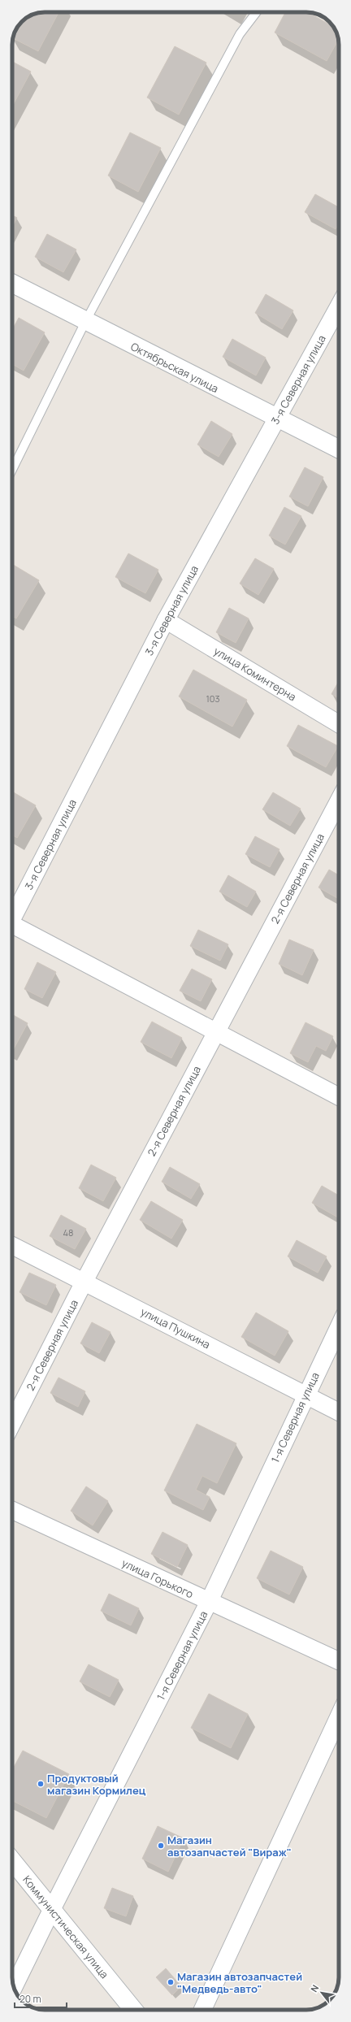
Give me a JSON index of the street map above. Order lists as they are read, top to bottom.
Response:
{
  "streets": {
    "street": [
      "Октябрьская улица",
      "3-я Северная улица",
      "улица Коминтерна",
      "2-я Северная улица",
      "улица Пушкина",
      "1-я Северная улица",
      "улица Горького",
      "Коммунистическая улица"
    ]
  },
  "crossings": [
    ["Октябрьская улица", "3-я Северная улица"],
    ["3-я Северная улица", "улица Коминтерна"],
    ["2-я Северная улица", "улица Пушкина"],
    ["улица Пушкина", "1-я Северная улица"],
    ["1-я Северная улица", "улица Горького"],
    ["1-я Северная улица", "Коммунистическая улица"]
  ],
  "places": ["Продуктовый магазин Кормилец", "Магазин автозапчастей \"Вираж\"", "Магазин автозапчастей \"Медведь-авто\""],
  "house_numbers": ["103", "48"],
  "scale_bar": "20 m",
  "north": "top left"
}
